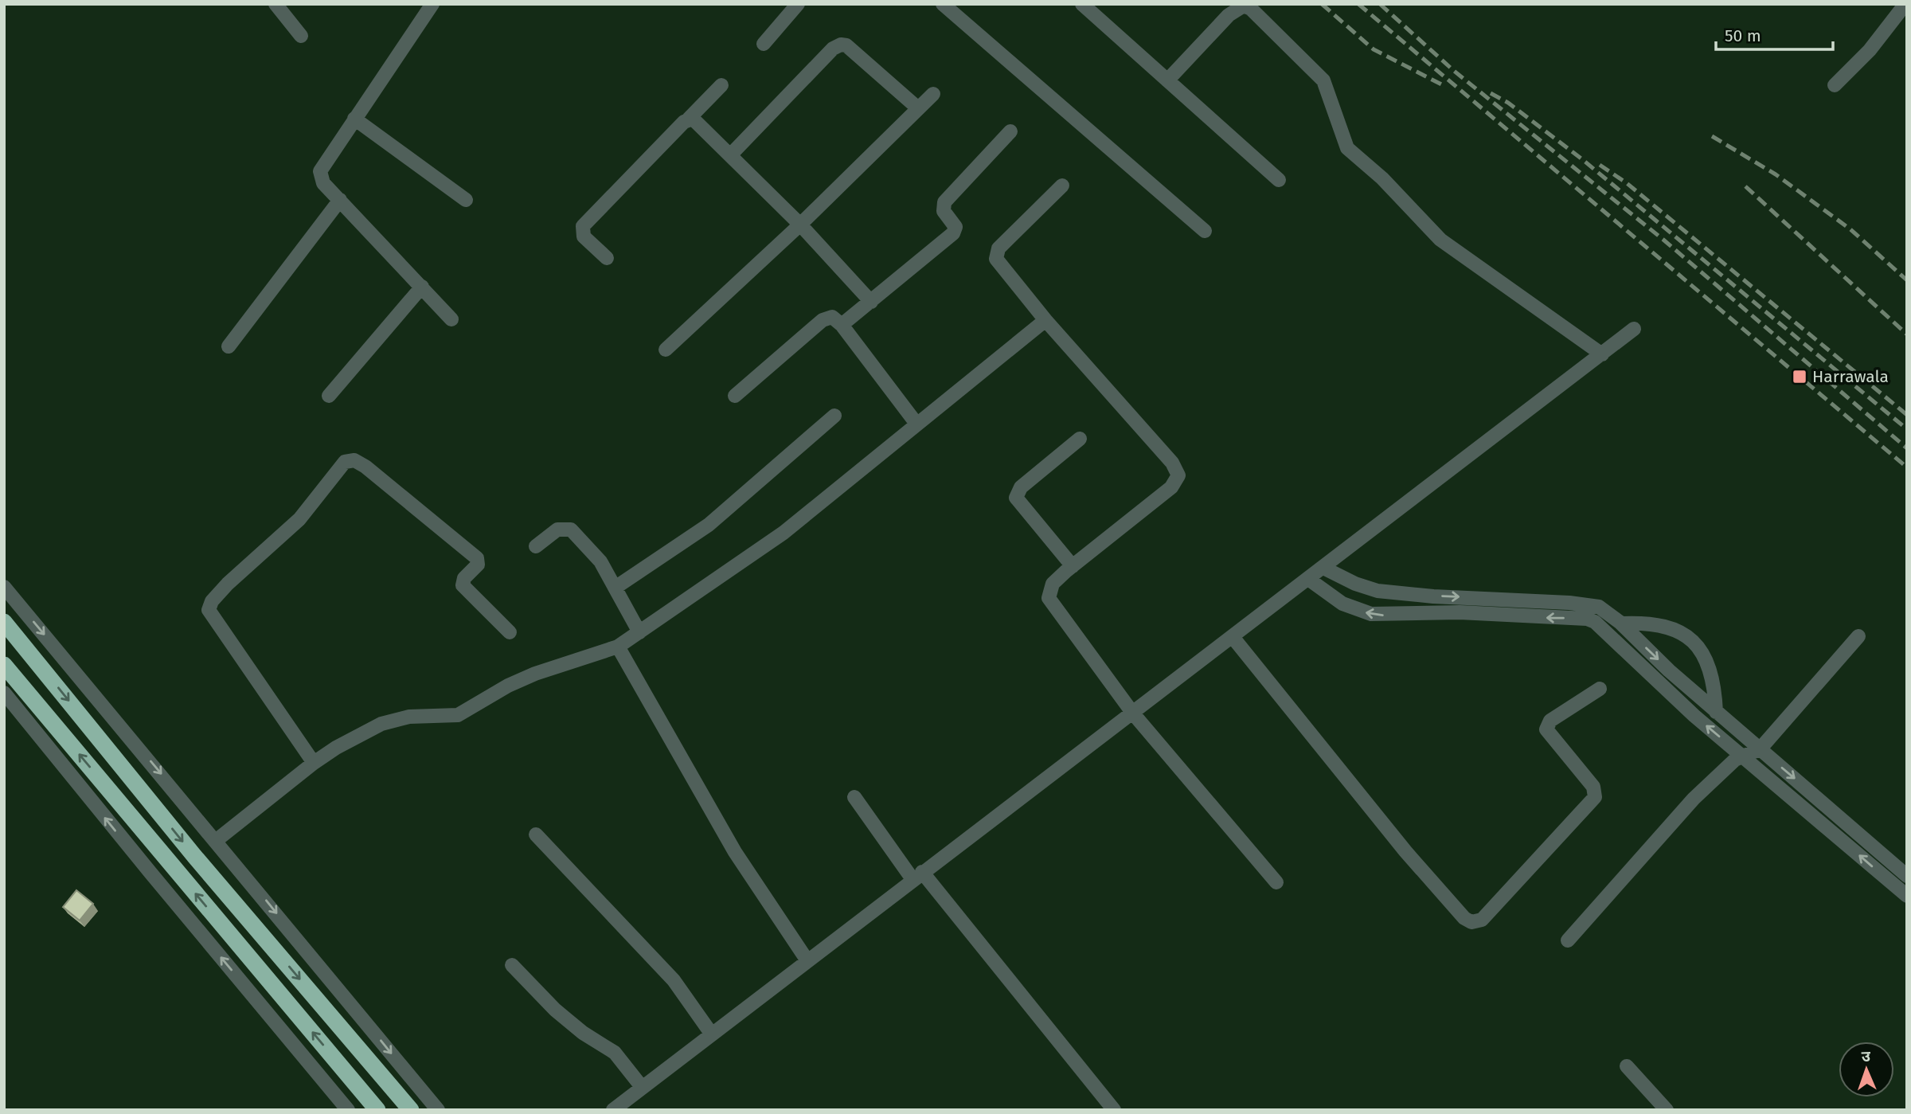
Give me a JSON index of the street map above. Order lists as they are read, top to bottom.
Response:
{
  "places": {
    "transit": ["Harrawala"]
  },
  "scale_bar": "50 m",
  "north": "top"
}
